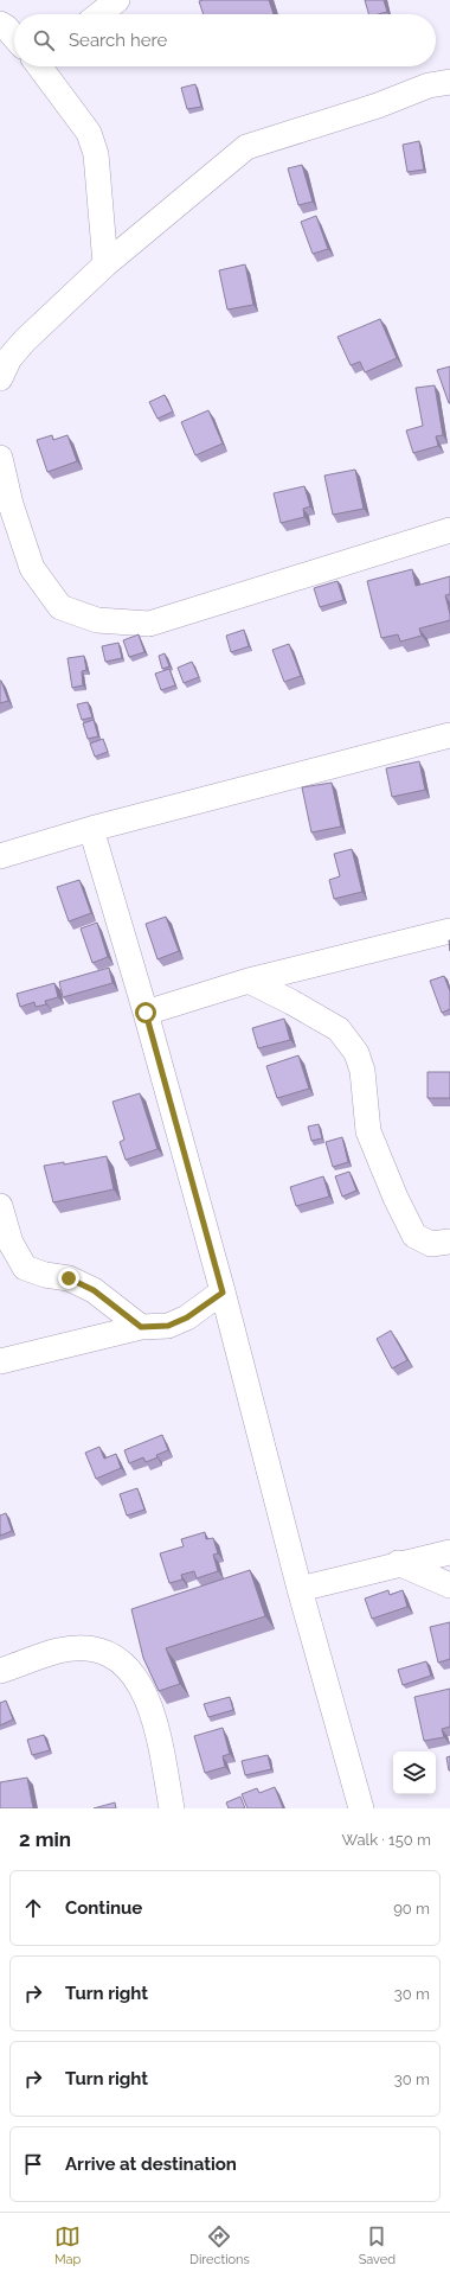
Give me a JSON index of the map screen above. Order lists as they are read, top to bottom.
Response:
{
  "page": {
    "search": "Search here",
    "heading": ["2 min", "Walk · 150 m"],
    "list": [
      ["Continue", "90 m"],
      ["Turn right", "30 m"],
      ["Turn right", "30 m"],
      "Arrive at destination"
    ],
    "nav": ["Map", "Directions", "Saved"]
  }
}
